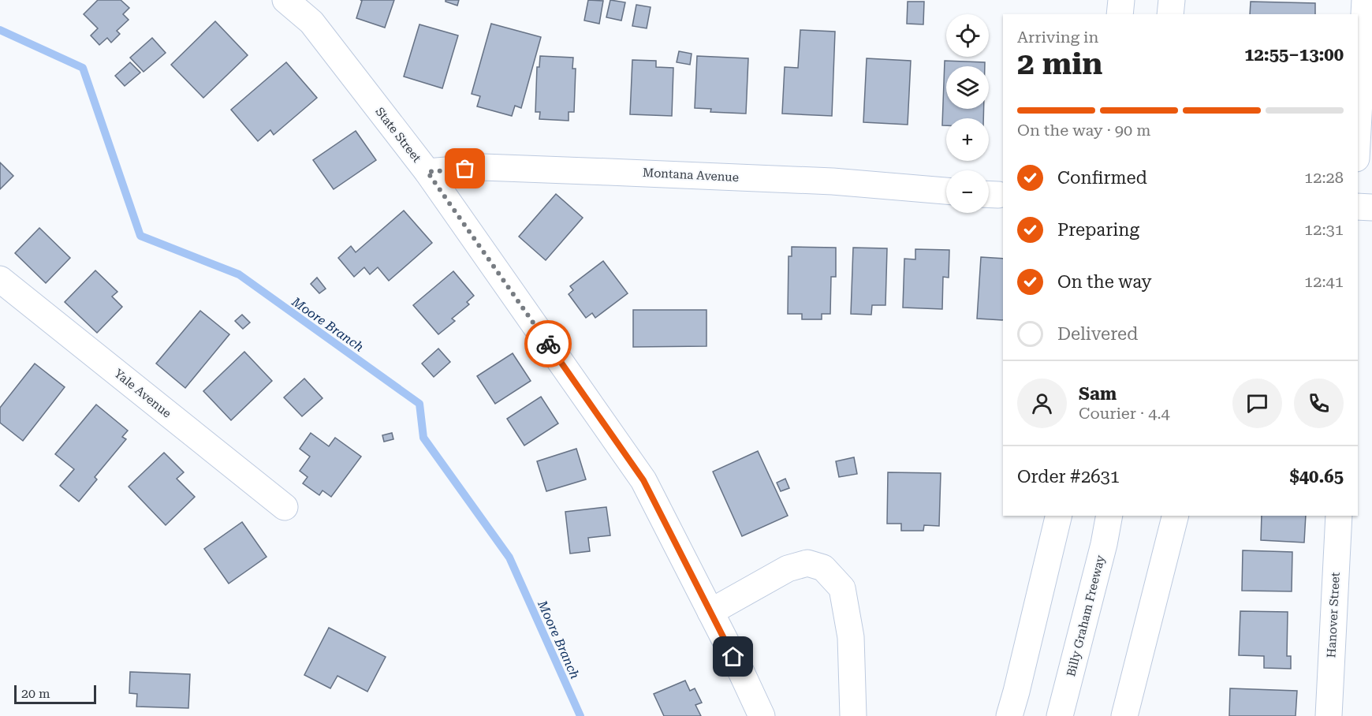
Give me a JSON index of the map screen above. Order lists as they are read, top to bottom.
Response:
{
  "streets": {
    "main road": [
      "State Street",
      "Montana Avenue",
      "Yale Avenue",
      "Hanover Street",
      "Billy Graham Freeway"
    ]
  },
  "crossings": [
    ["State Street", "Montana Avenue"]
  ],
  "water": ["Moore Branch"],
  "scale_bar": "20 m",
  "page": {
    "map_buttons": ["+", "−"],
    "heading": ["2 min", "Arriving in", "12:55–13:00"],
    "panel": [
      "Sam",
      "Courier · 4.4",
      "Order #2631",
      "$40.65"
    ],
    "bar": "On the way · 90 m",
    "list": [
      ["Confirmed", "12:28"],
      ["Preparing", "12:31"],
      ["On the way", "12:41"],
      "Delivered"
    ],
    "scale": "20 m"
  }
}
